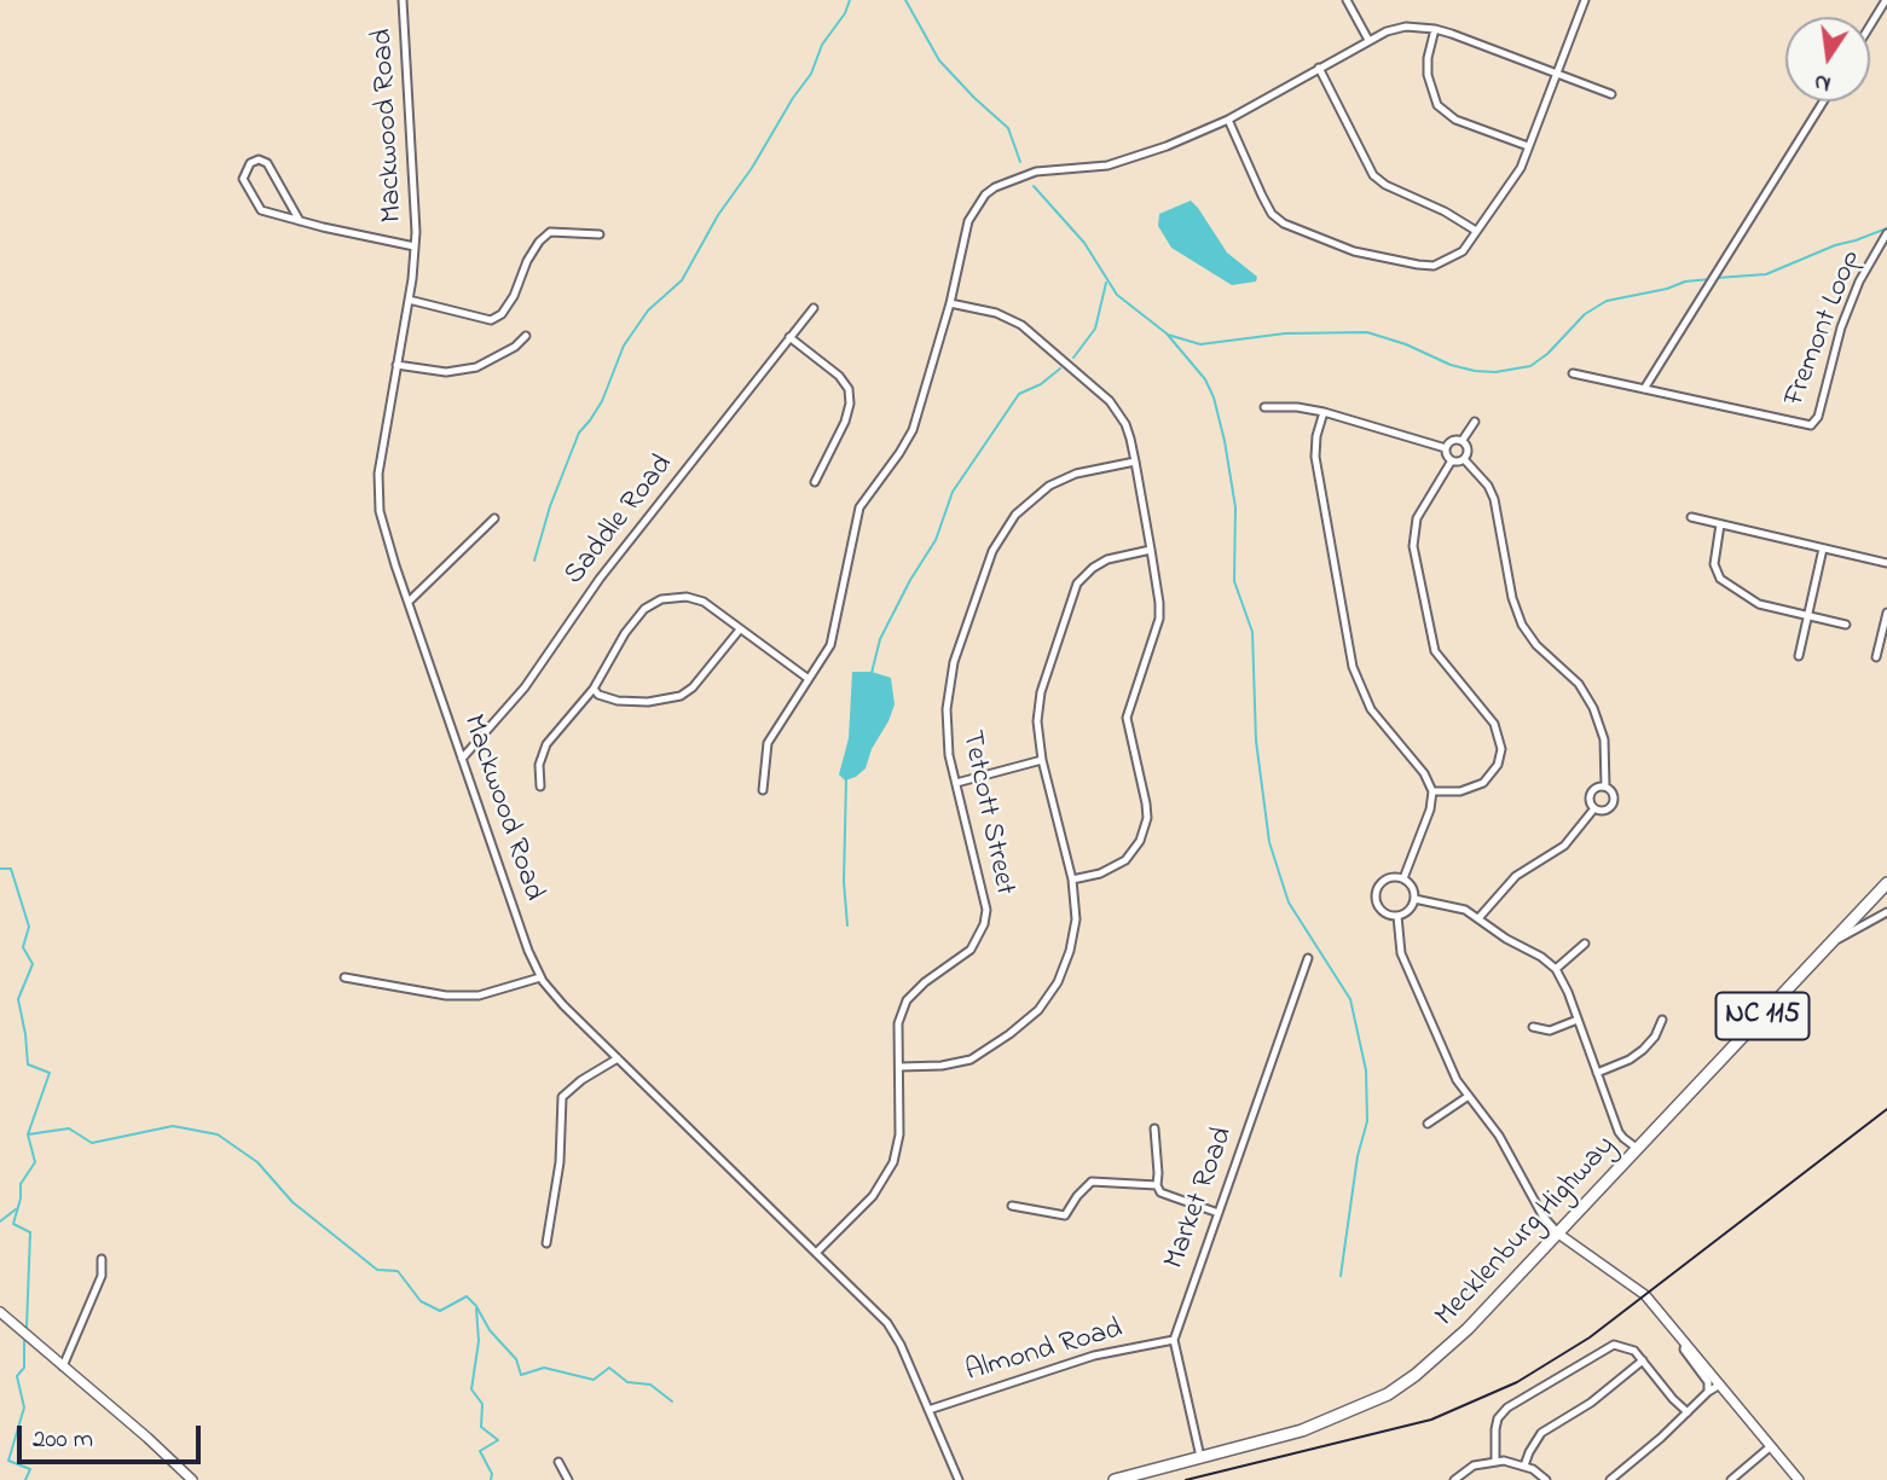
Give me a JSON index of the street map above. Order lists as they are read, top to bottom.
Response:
{
  "streets": {
    "main road": ["NC 115", "Mecklenburg Highway"],
    "street": [
      "Mackwood Road",
      "Fremont Loop",
      "Saddle Road",
      "Tetcott Street",
      "Market Road",
      "Almond Road"
    ]
  },
  "crossings": [
    ["Mackwood Road", "Saddle Road"],
    ["Mackwood Road", "Tetcott Street"],
    ["Mackwood Road", "Almond Road"],
    ["Market Road", "Almond Road"]
  ],
  "scale_bar": "200 m",
  "north": "bottom"
}
